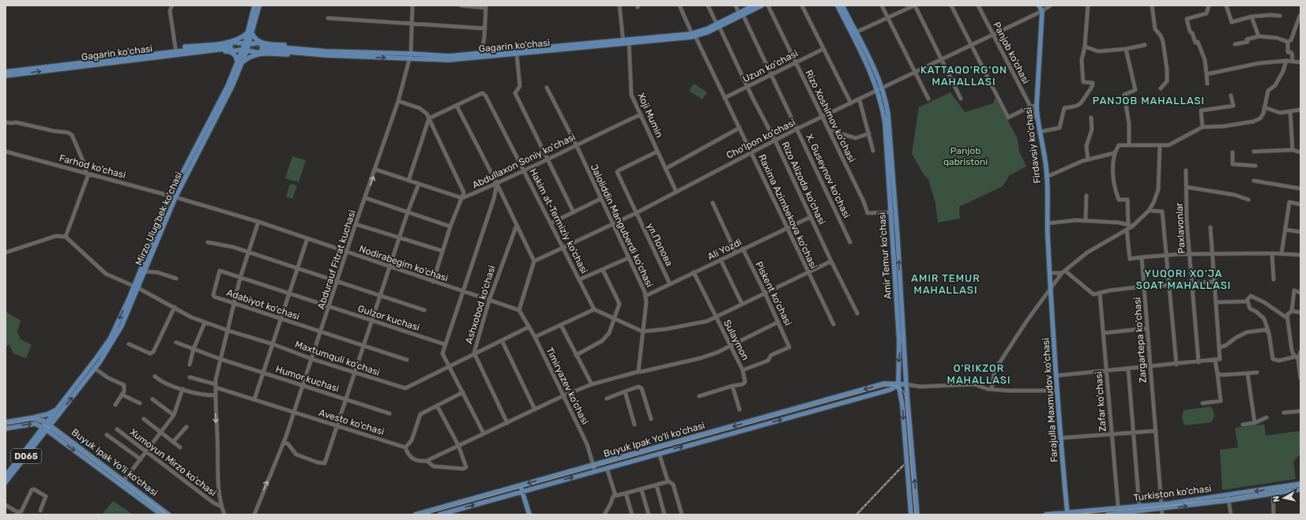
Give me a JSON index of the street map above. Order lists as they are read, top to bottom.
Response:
{
  "streets": {
    "main road": [
      "Gagarin ko'chasi",
      "Firdavsiy ko'chasi",
      "Mirzo Ulug'bek ko'chasi",
      "Amir Temur ko'chasi",
      "Farajulla Maxmudov ko'chasi",
      "Buyuk Ipak Yo'li ko'chasi",
      "D065",
      "Turkiston ko'chasi"
    ],
    "street": [
      "Panjob ko'chasi",
      "Uzun ko'chasi",
      "Xoji Mumin",
      "Rizo Xoshimov ko'chasi",
      "Cho'lpon ko'chasi",
      "Abdullaxon Soniy ko'chasi",
      "Farhod ko'chasi",
      "X. Guseynov ko'chasi",
      "Rizo Alizoda ko'chasi",
      "Raxima Azimbekova ko'chasi",
      "Hakim at-Termiziy ko'chasi",
      "Jaloliddin Manguberdi ko'chasi",
      "Paxlavonlar",
      "ул.Попова",
      "Ali Yozdi",
      "Abdurauf Fitrat kuchasi",
      "Nodirabegim ko'chasi",
      "Piskent ko'chasi",
      "Adabiyot ko'chasi",
      "Ashxobod ko'chasi",
      "Gulzor kuchasi",
      "Sulaymon",
      "Zargartepa ko'chasi",
      "Maxtumquli ko'chasi",
      "Humor kuchasi",
      "Timiryazev ko'chasi",
      "Zafar ko'chasi",
      "Avesto ko'chasi",
      "Xumoyun Mirzo ko'chasi"
    ]
  },
  "crossings": [
    ["Gagarin ko'chasi", "Xoji Mumin"],
    ["Gagarin ko'chasi", "X. Guseynov ko'chasi"],
    ["Gagarin ko'chasi", "Rizo Alizoda ko'chasi"],
    ["Gagarin ko'chasi", "Raxima Azimbekova ko'chasi"],
    ["Gagarin ko'chasi", "Abdurauf Fitrat kuchasi"],
    ["Panjob ko'chasi", "Cho'lpon ko'chasi"],
    ["Panjob ko'chasi", "Firdavsiy ko'chasi"],
    ["Uzun ko'chasi", "Rizo Xoshimov ko'chasi"],
    ["Uzun ko'chasi", "X. Guseynov ko'chasi"],
    ["Uzun ko'chasi", "Rizo Alizoda ko'chasi"],
    ["Uzun ko'chasi", "Raxima Azimbekova ko'chasi"],
    ["Xoji Mumin", "Cho'lpon ko'chasi"],
    ["Xoji Mumin", "Abdullaxon Soniy ko'chasi"],
    ["Xoji Mumin", "ул.Попова"],
    ["Rizo Xoshimov ko'chasi", "Cho'lpon ko'chasi"],
    ["Rizo Xoshimov ko'chasi", "Amir Temur ko'chasi"],
    ["Cho'lpon ko'chasi", "Firdavsiy ko'chasi"],
    ["Cho'lpon ko'chasi", "X. Guseynov ko'chasi"],
    ["Cho'lpon ko'chasi", "Rizo Alizoda ko'chasi"],
    ["Cho'lpon ko'chasi", "Raxima Azimbekova ko'chasi"],
    ["Cho'lpon ko'chasi", "Hakim at-Termiziy ko'chasi"],
    ["Cho'lpon ko'chasi", "Jaloliddin Manguberdi ko'chasi"],
    ["Cho'lpon ko'chasi", "ул.Попова"],
    ["Cho'lpon ko'chasi", "Amir Temur ko'chasi"],
    ["Firdavsiy ko'chasi", "Farajulla Maxmudov ko'chasi"],
    ["Abdullaxon Soniy ko'chasi", "Hakim at-Termiziy ko'chasi"],
    ["Abdullaxon Soniy ko'chasi", "Jaloliddin Manguberdi ko'chasi"],
    ["Farhod ko'chasi", "Mirzo Ulug'bek ko'chasi"],
    ["Farhod ko'chasi", "Nodirabegim ko'chasi"],
    ["Rizo Alizoda ko'chasi", "Ali Yozdi"],
    ["Raxima Azimbekova ko'chasi", "Ali Yozdi"],
    ["Mirzo Ulug'bek ko'chasi", "Nodirabegim ko'chasi"],
    ["Mirzo Ulug'bek ko'chasi", "Maxtumquli ko'chasi"],
    ["Mirzo Ulug'bek ko'chasi", "Buyuk Ipak Yo'li ko'chasi"],
    ["Jaloliddin Manguberdi ko'chasi", "Ali Yozdi"],
    ["ул.Попова", "Ali Yozdi"],
    ["Ali Yozdi", "Piskent ko'chasi"],
    ["Ali Yozdi", "Sulaymon"],
    ["Amir Temur ko'chasi", "Buyuk Ipak Yo'li ko'chasi"],
    ["Abdurauf Fitrat kuchasi", "Nodirabegim ko'chasi"],
    ["Abdurauf Fitrat kuchasi", "Adabiyot ko'chasi"],
    ["Abdurauf Fitrat kuchasi", "Gulzor kuchasi"],
    ["Abdurauf Fitrat kuchasi", "Maxtumquli ko'chasi"],
    ["Abdurauf Fitrat kuchasi", "Humor kuchasi"],
    ["Abdurauf Fitrat kuchasi", "Avesto ko'chasi"],
    ["Nodirabegim ko'chasi", "Ashxobod ko'chasi"],
    ["Nodirabegim ko'chasi", "Timiryazev ko'chasi"],
    ["Piskent ko'chasi", "Sulaymon"],
    ["Adabiyot ko'chasi", "Gulzor kuchasi"],
    ["Ashxobod ko'chasi", "Maxtumquli ko'chasi"],
    ["Zargartepa ko'chasi", "Turkiston ko'chasi"],
    ["Maxtumquli ko'chasi", "Timiryazev ko'chasi"],
    ["Timiryazev ko'chasi", "Buyuk Ipak Yo'li ko'chasi"],
    ["Farajulla Maxmudov ko'chasi", "Turkiston ko'chasi"],
    ["Zafar ko'chasi", "Turkiston ko'chasi"],
    ["Buyuk Ipak Yo'li ko'chasi", "D065"]
  ],
  "districts": [
    "KATTAQO‘RG‘ON MAHALLASI",
    "PANJOB MAHALLASI",
    "YUQORI XO‘JA SOAT MAHALLASI",
    "AMIR TEMUR MAHALLASI",
    "O'RIKZOR MAHALLASI"
  ],
  "parks": ["Panjob qabristoni"],
  "north": "left"
}
